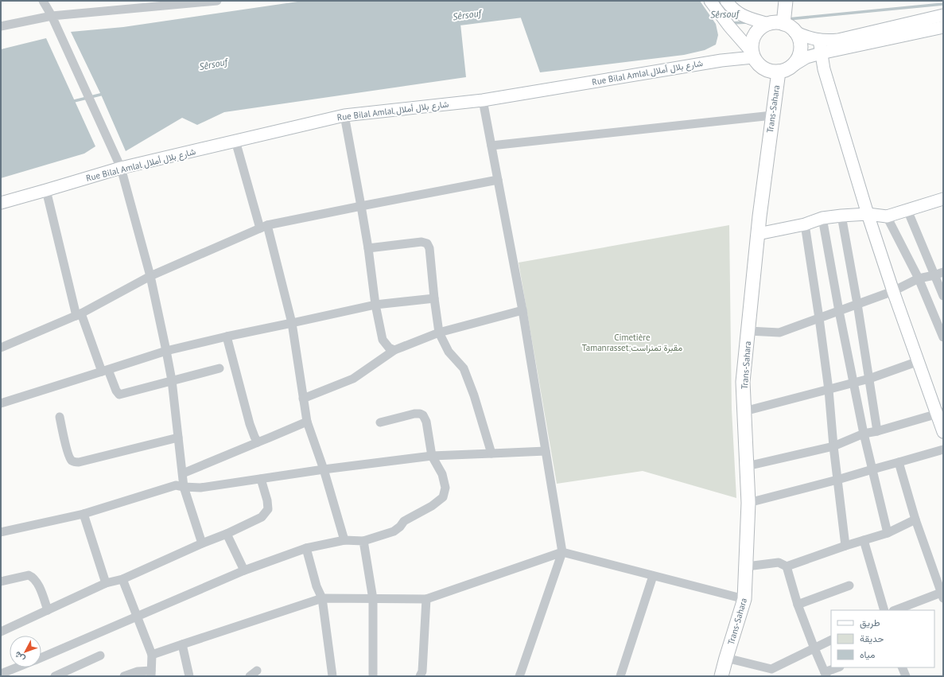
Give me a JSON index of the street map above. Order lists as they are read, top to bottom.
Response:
{
  "streets": {
    "main road": ["Rue Bilal Amlal,شارع بلال أملال", "Trans-Sahara"]
  },
  "crossings": [
    ["Rue Bilal Amlal,شارع بلال أملال", "Trans-Sahara"]
  ],
  "water": ["Sêrsouf"],
  "parks": ["Cimetière Tamanrasset;مقبرة تمنراست"],
  "legend": ["طريق", "حديقة", "مياه"],
  "north": "bottom left"
}
